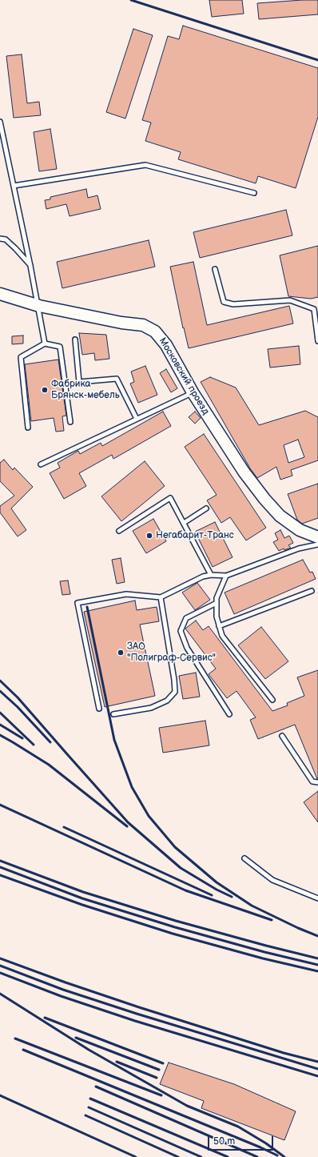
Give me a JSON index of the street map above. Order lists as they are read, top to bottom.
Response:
{
  "streets": {
    "street": ["Московский проезд"]
  },
  "places": ["Фабрика Брянск-мебель", "Негабарит-Транс", "ЗАО \"Полиграф-Сервис\""],
  "scale_bar": "50 m"
}
